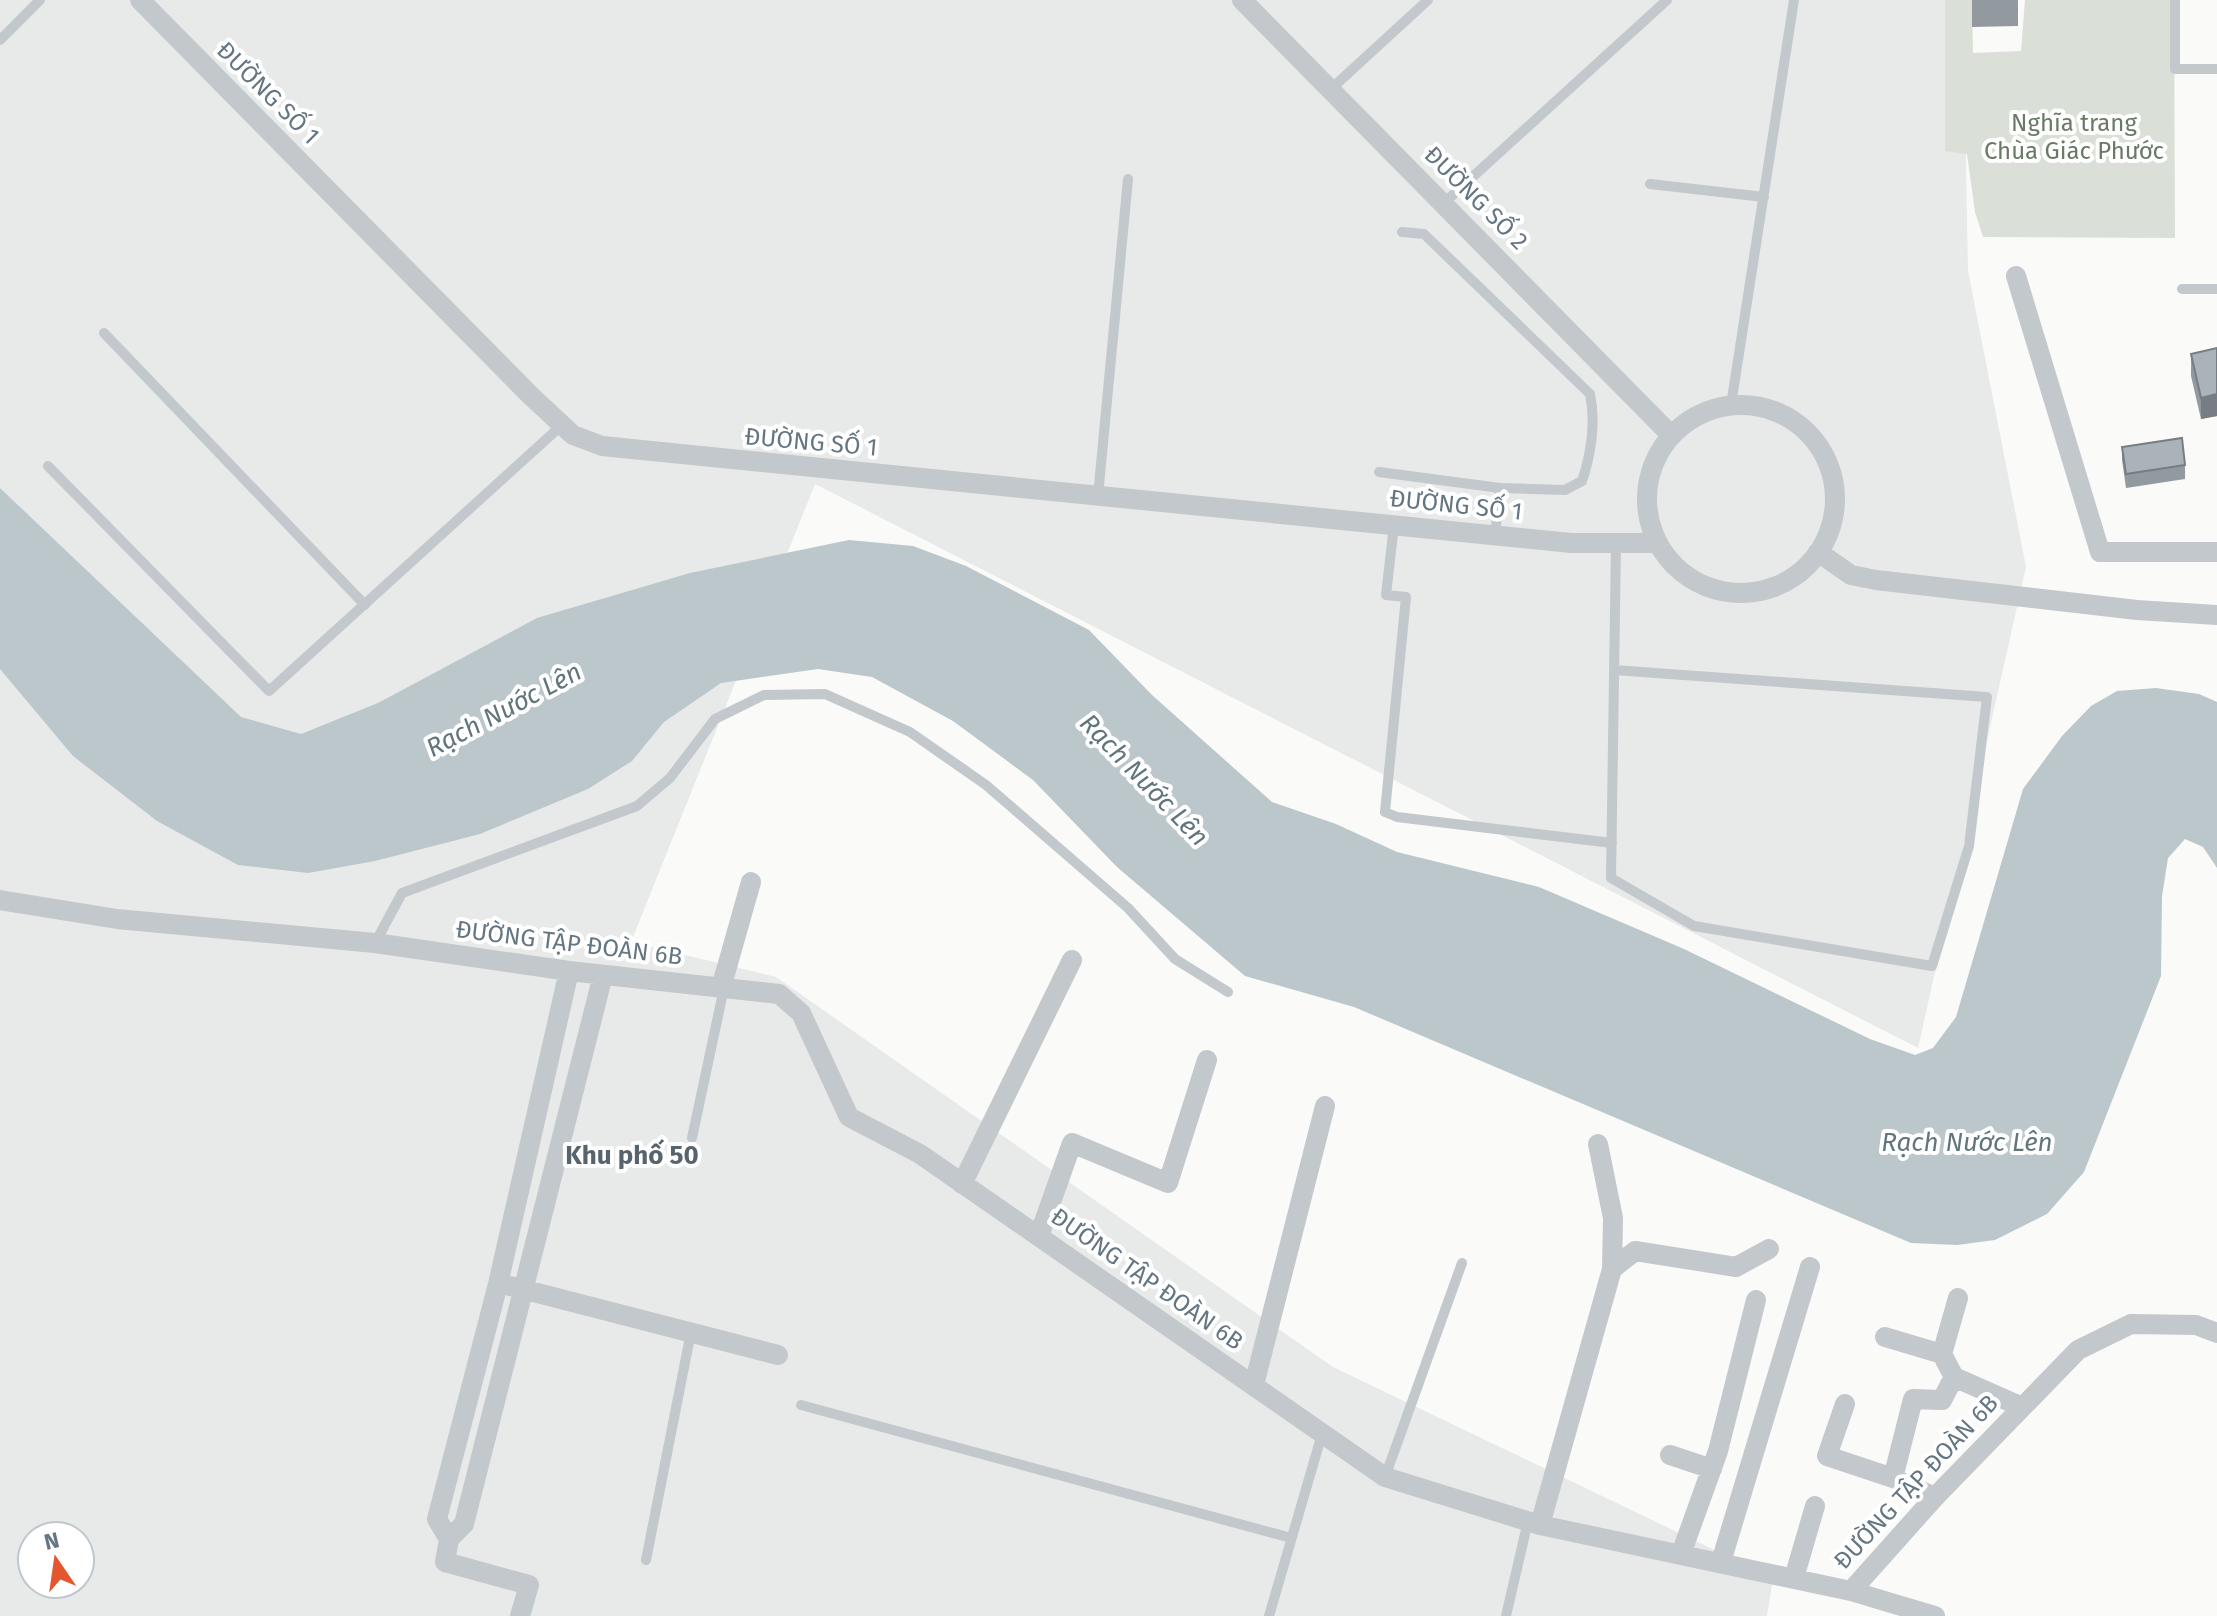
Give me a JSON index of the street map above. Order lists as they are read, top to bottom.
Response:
{
  "streets": {
    "street": ["ĐƯỜNG SỐ 1", "ĐƯỜNG SỐ 2", "ĐƯỜNG TẬP ĐOÀN 6B"]
  },
  "crossings": [
    ["ĐƯỜNG SỐ 1", "ĐƯỜNG SỐ 2"]
  ],
  "districts": ["Khu phố 50"],
  "water": ["Rạch Nước Lên"],
  "parks": ["Nghĩa trang Chùa Giác Phước"],
  "north": "top"
}
